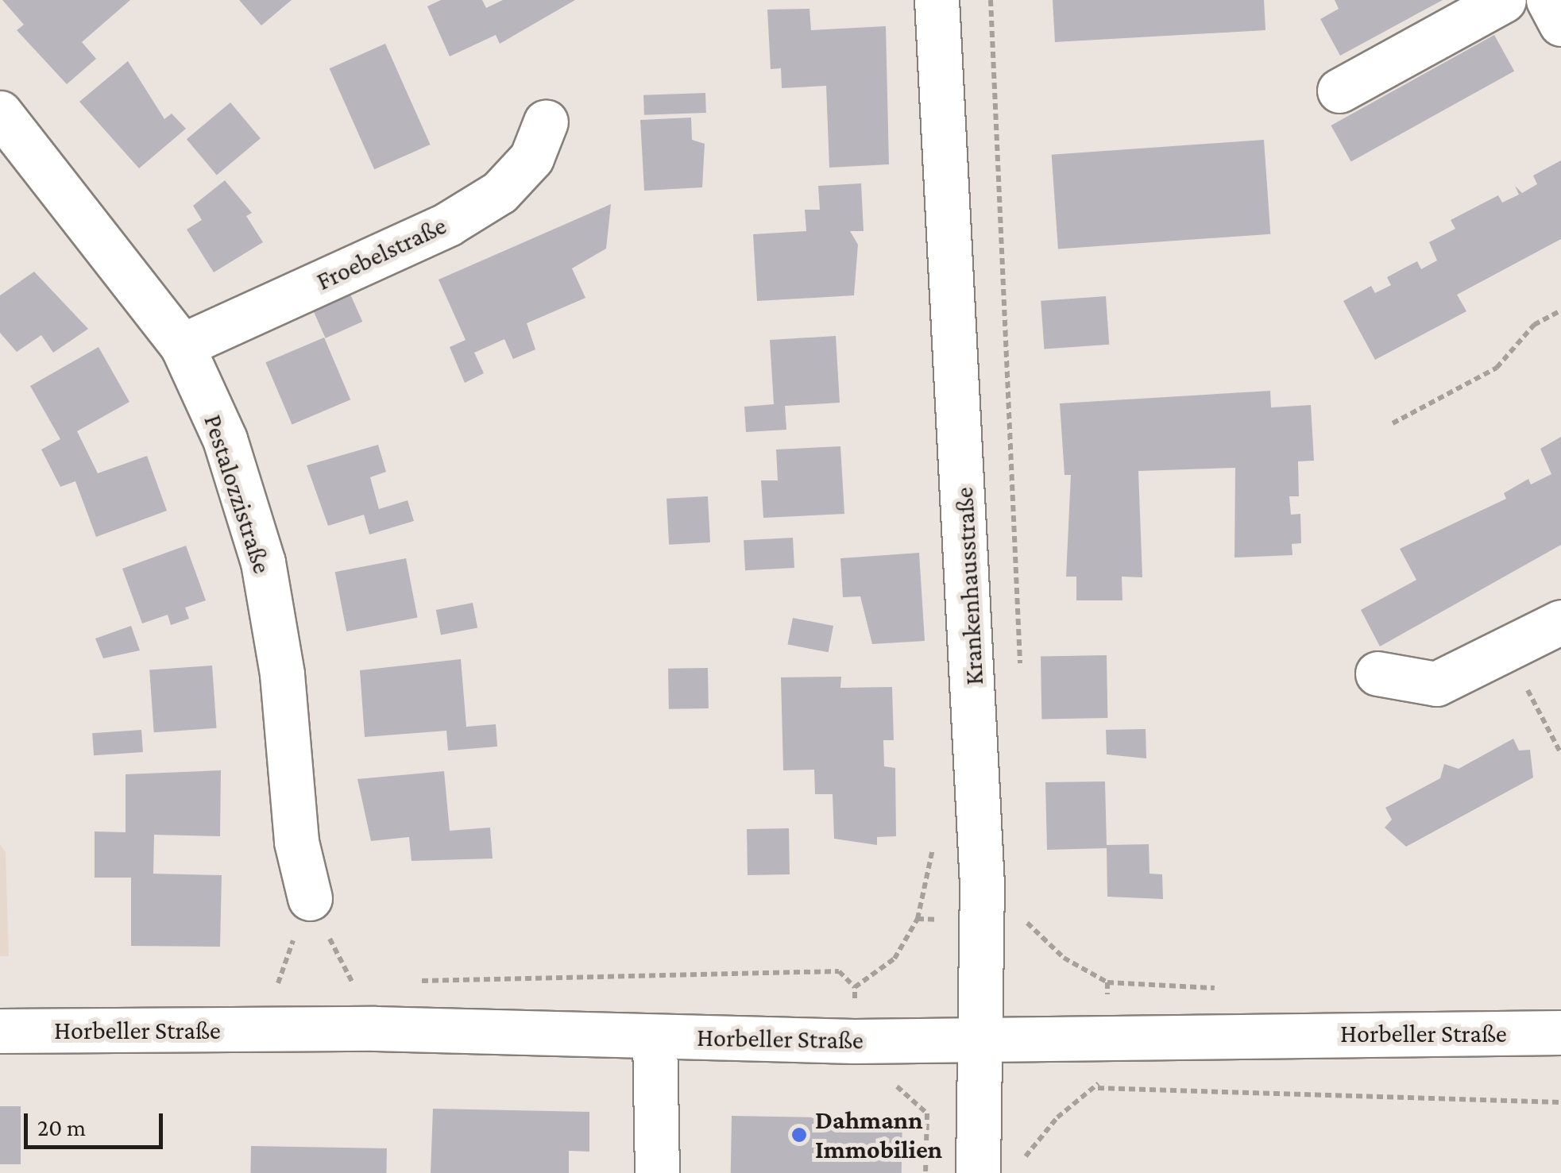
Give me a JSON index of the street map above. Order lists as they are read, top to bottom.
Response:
{
  "streets": {
    "street": [
      "Froebelstraße",
      "Pestalozzistraße",
      "Krankenhausstraße",
      "Horbeller Straße"
    ]
  },
  "crossings": [
    ["Froebelstraße", "Pestalozzistraße"],
    ["Krankenhausstraße", "Horbeller Straße"]
  ],
  "places": ["Dahmann Immobilien"],
  "scale_bar": "20 m"
}
